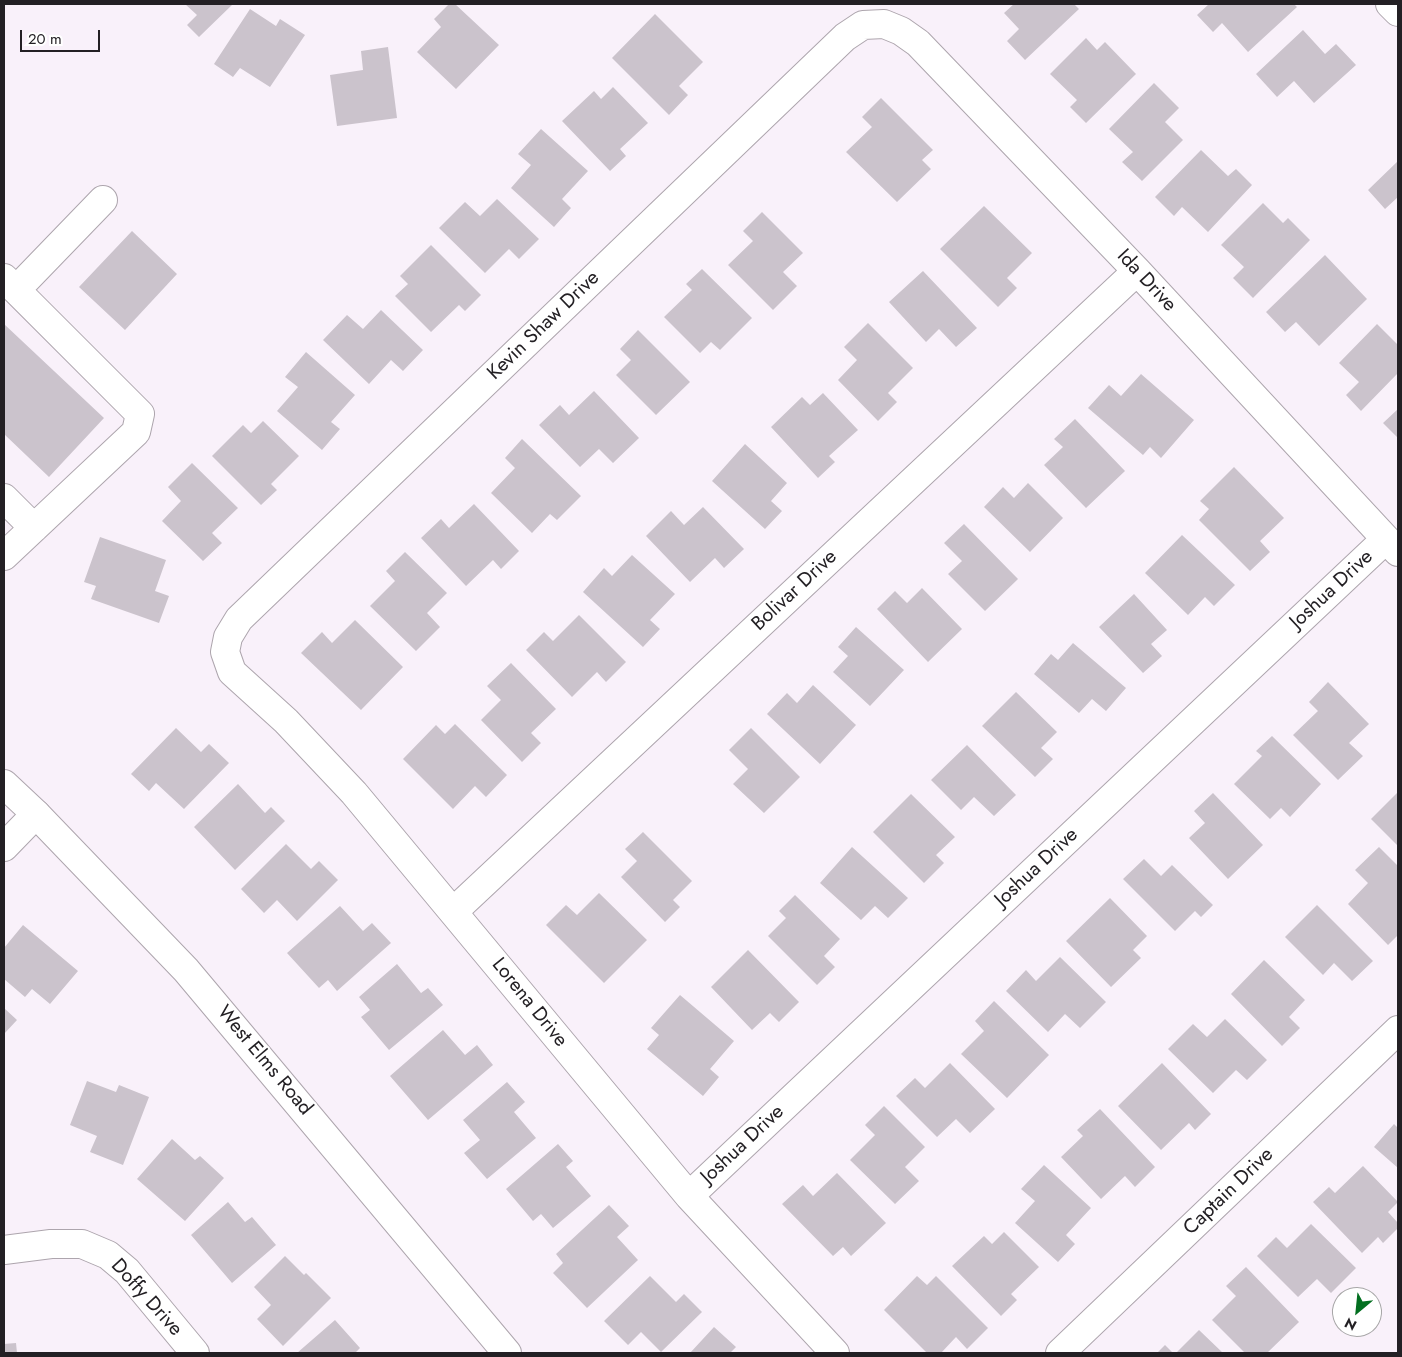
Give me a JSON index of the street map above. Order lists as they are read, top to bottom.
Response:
{
  "streets": {
    "street": [
      "Ida Drive",
      "Kevin Shaw Drive",
      "Joshua Drive",
      "Bolivar Drive",
      "Lorena Drive",
      "West Elms Road",
      "Captain Drive",
      "Doffy Drive"
    ]
  },
  "crossings": [
    ["Ida Drive", "Kevin Shaw Drive"],
    ["Ida Drive", "Joshua Drive"],
    ["Ida Drive", "Bolivar Drive"],
    ["Kevin Shaw Drive", "Lorena Drive"],
    ["Joshua Drive", "Lorena Drive"],
    ["Bolivar Drive", "Lorena Drive"]
  ],
  "scale_bar": "20 m",
  "north": "bottom left"
}
